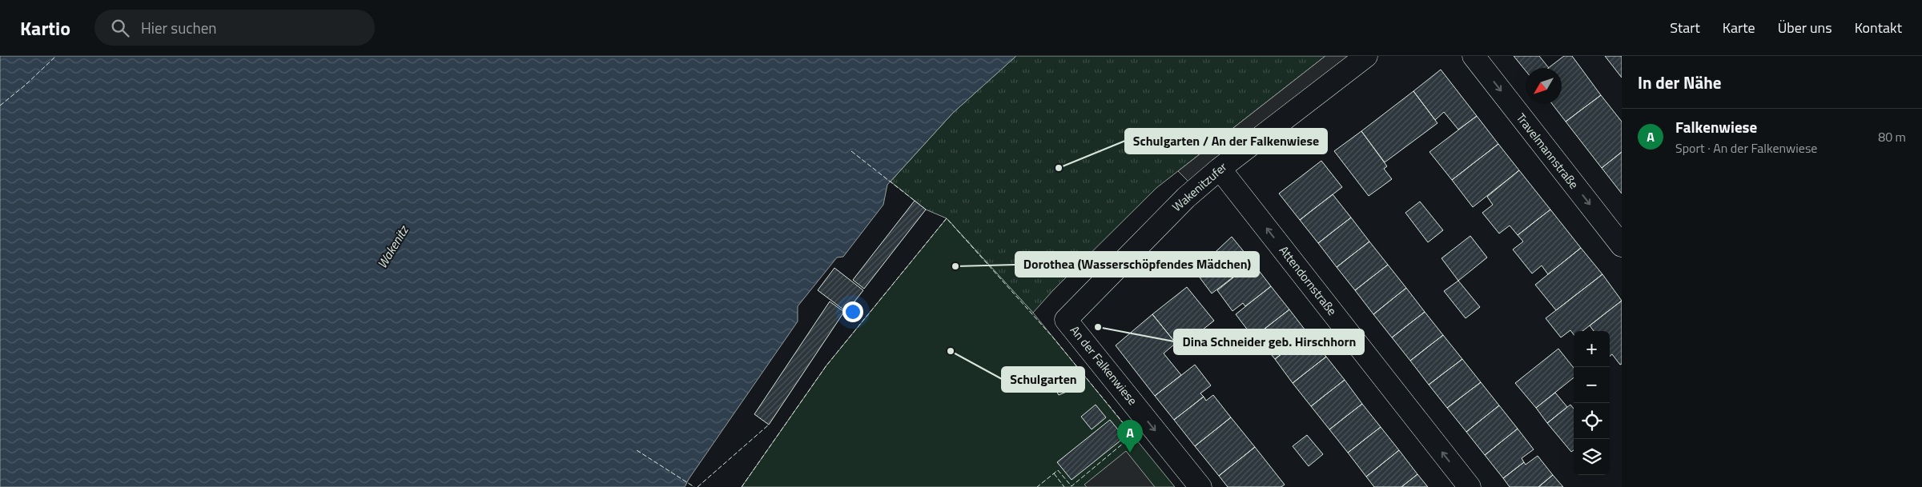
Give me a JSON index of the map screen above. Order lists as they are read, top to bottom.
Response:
{
  "streets": {
    "street": [
      "Travelmannstraße",
      "Wakenitzufer",
      "Attendornstraße",
      "An der Falkenwiese"
    ]
  },
  "crossings": [
    ["Wakenitzufer", "Attendornstraße"],
    ["Wakenitzufer", "An der Falkenwiese"]
  ],
  "one_way": ["Travelmannstraße", "Attendornstraße", "An der Falkenwiese"],
  "water": ["Wakenitz"],
  "places": [
    "Schulgarten / An der Falkenwiese",
    "Dorothea (Wasserschöpfendes Mädchen)",
    "Dina Schneider geb. Hirschhorn",
    "Schulgarten"
  ],
  "north": "bottom left",
  "page": {
    "header": "Kartio",
    "search": "Hier suchen",
    "nav": [
      "Start",
      "Karte",
      "Über uns",
      "Kontakt"
    ],
    "heading": "In der Nähe",
    "list": [
      {
        "mark": "A",
        "name": "Falkenwiese",
        "note": "Sport · An der Falkenwiese",
        "value": "80 m"
      }
    ],
    "map_buttons": ["+", "−"],
    "pins": "A"
  }
}
